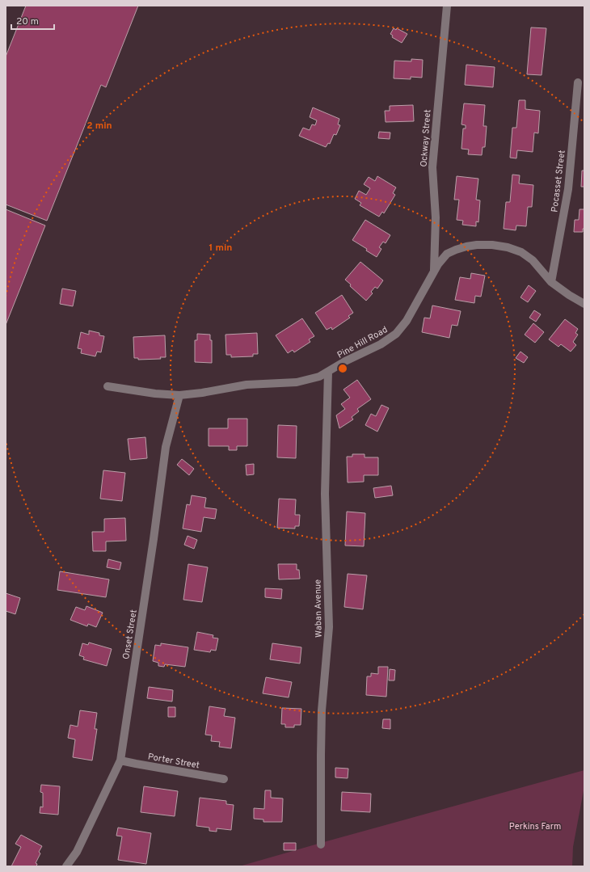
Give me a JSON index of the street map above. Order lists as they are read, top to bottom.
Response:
{
  "streets": {
    "street": [
      "Ockway Street",
      "Pocasset Street",
      "Pine Hill Road",
      "Waban Avenue",
      "Onset Street",
      "Porter Street"
    ]
  },
  "crossings": [
    ["Ockway Street", "Pine Hill Road"],
    ["Pocasset Street", "Pine Hill Road"],
    ["Pine Hill Road", "Waban Avenue"],
    ["Pine Hill Road", "Onset Street"],
    ["Onset Street", "Porter Street"]
  ],
  "parks": ["Perkins Farm"],
  "scale_bar": "20 m",
  "rings": ["2 min", "1 min"]
}
